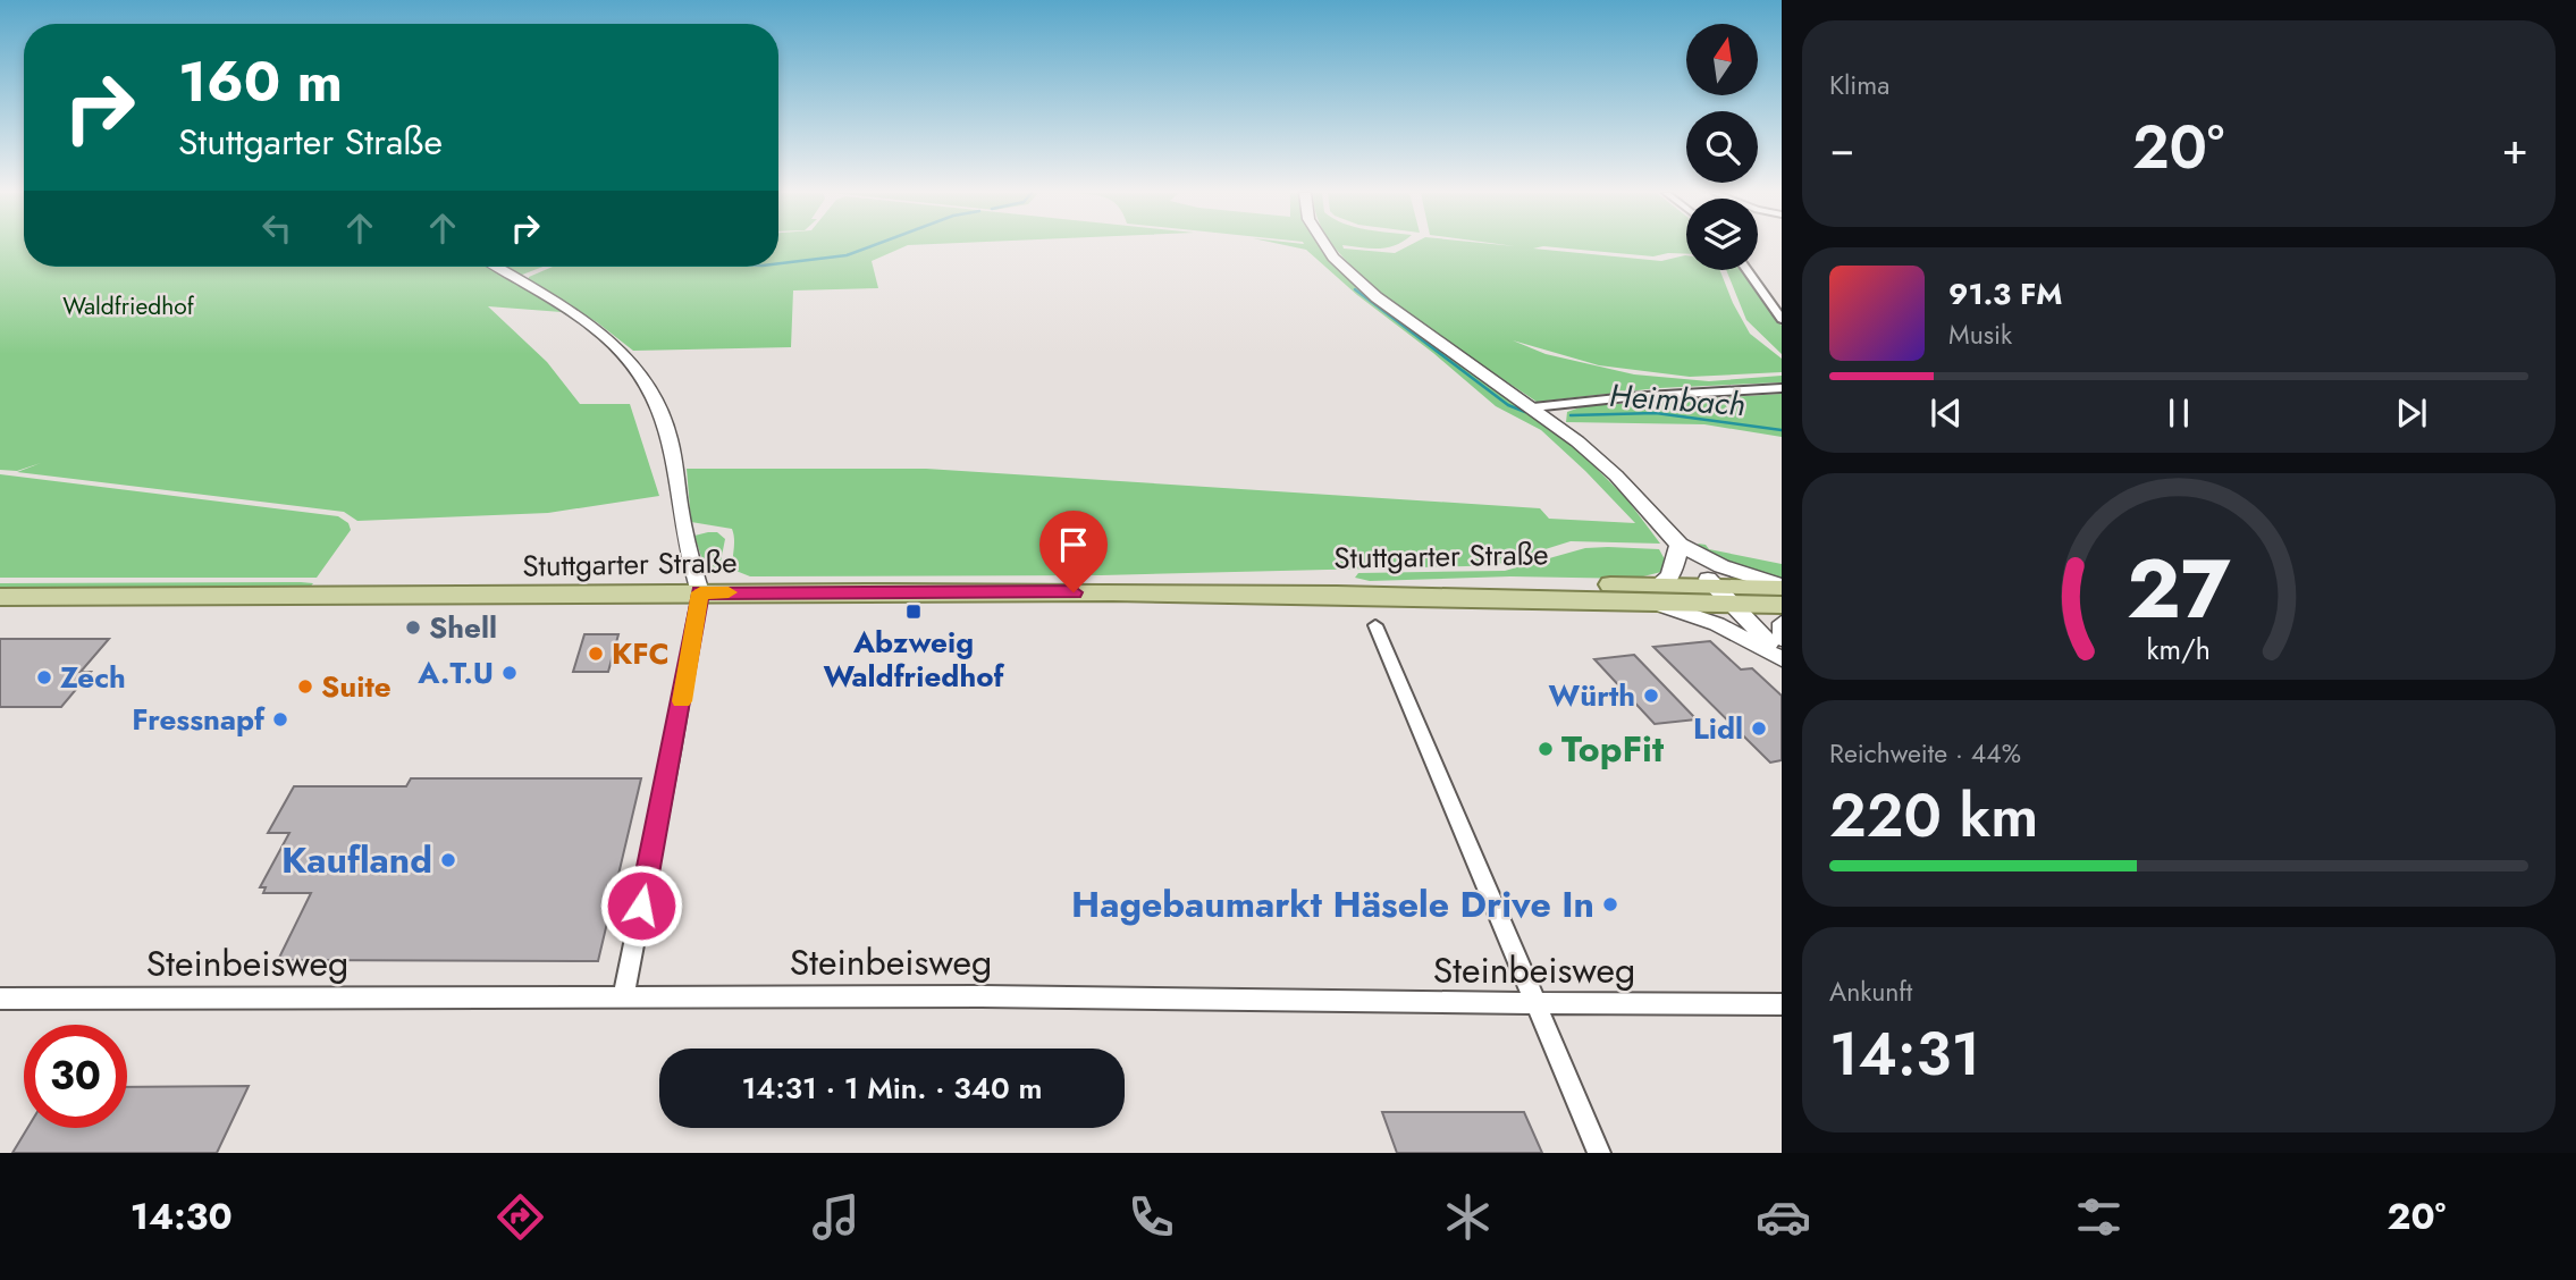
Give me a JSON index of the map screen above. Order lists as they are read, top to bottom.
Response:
{
  "streets": {
    "main road": ["Stuttgarter Straße"],
    "street": ["Steinbeisweg"]
  },
  "water": ["Heimbach"],
  "parks": ["Waldfriedhof"],
  "places": {
    "transit": ["Abzweig Waldfriedhof"],
    "other": [
      "Shell",
      "KFC",
      "A.T.U",
      "Zech",
      "Suite",
      "Würth",
      "Fressnapf",
      "Lidl",
      "TopFit",
      "Kaufland",
      "Hagebaumarkt Häsele Drive In"
    ]
  },
  "north": "top",
  "page": {
    "tile": [
      "Klima",
      ["Reichweite · 44%", "220 km"],
      ["Ankunft", "14:31"]
    ],
    "turn": ["160 m", "Stuttgarter Straße"],
    "heat": ["−", "20°", "+"],
    "song": ["91.3 FM", "Musik"],
    "limit": "30",
    "trip": "14:31 · 1 Min. · 340 m",
    "tabs": ["14:30", "20°"],
    "gauge": ["27", "km/h"]
  }
}
